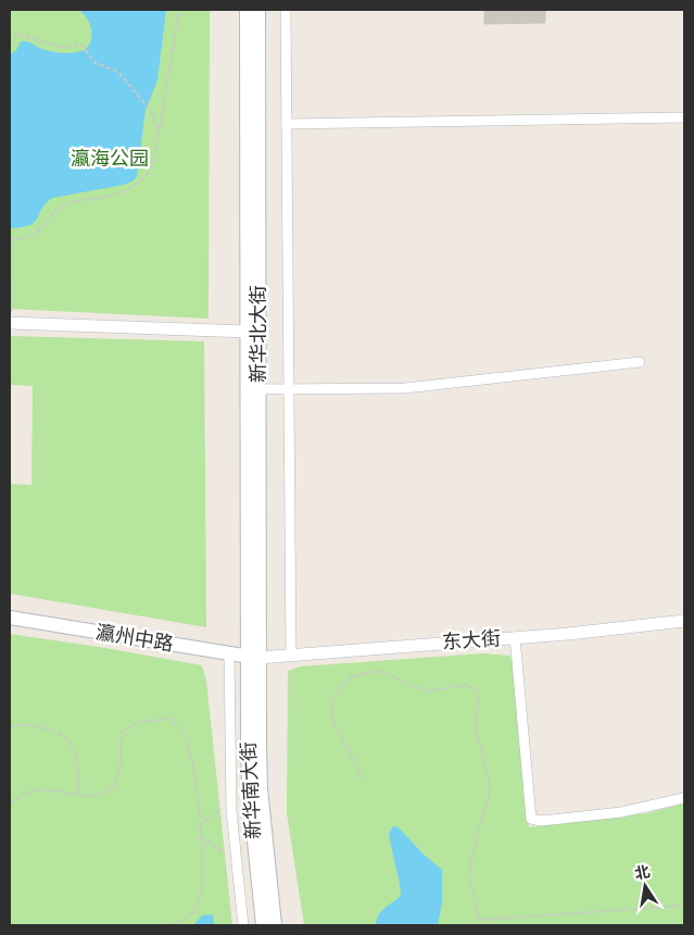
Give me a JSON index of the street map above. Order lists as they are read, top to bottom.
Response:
{
  "streets": {
    "main road": ["新华北大街", "瀛州中路", "新华南大街"],
    "street": ["东大街"]
  },
  "crossings": [
    ["新华北大街", "瀛州中路"],
    ["新华北大街", "东大街"],
    ["新华北大街", "新华南大街"],
    ["瀛州中路", "东大街"],
    ["瀛州中路", "新华南大街"],
    ["东大街", "新华南大街"]
  ],
  "parks": ["瀛海公园"],
  "north": "top"
}
